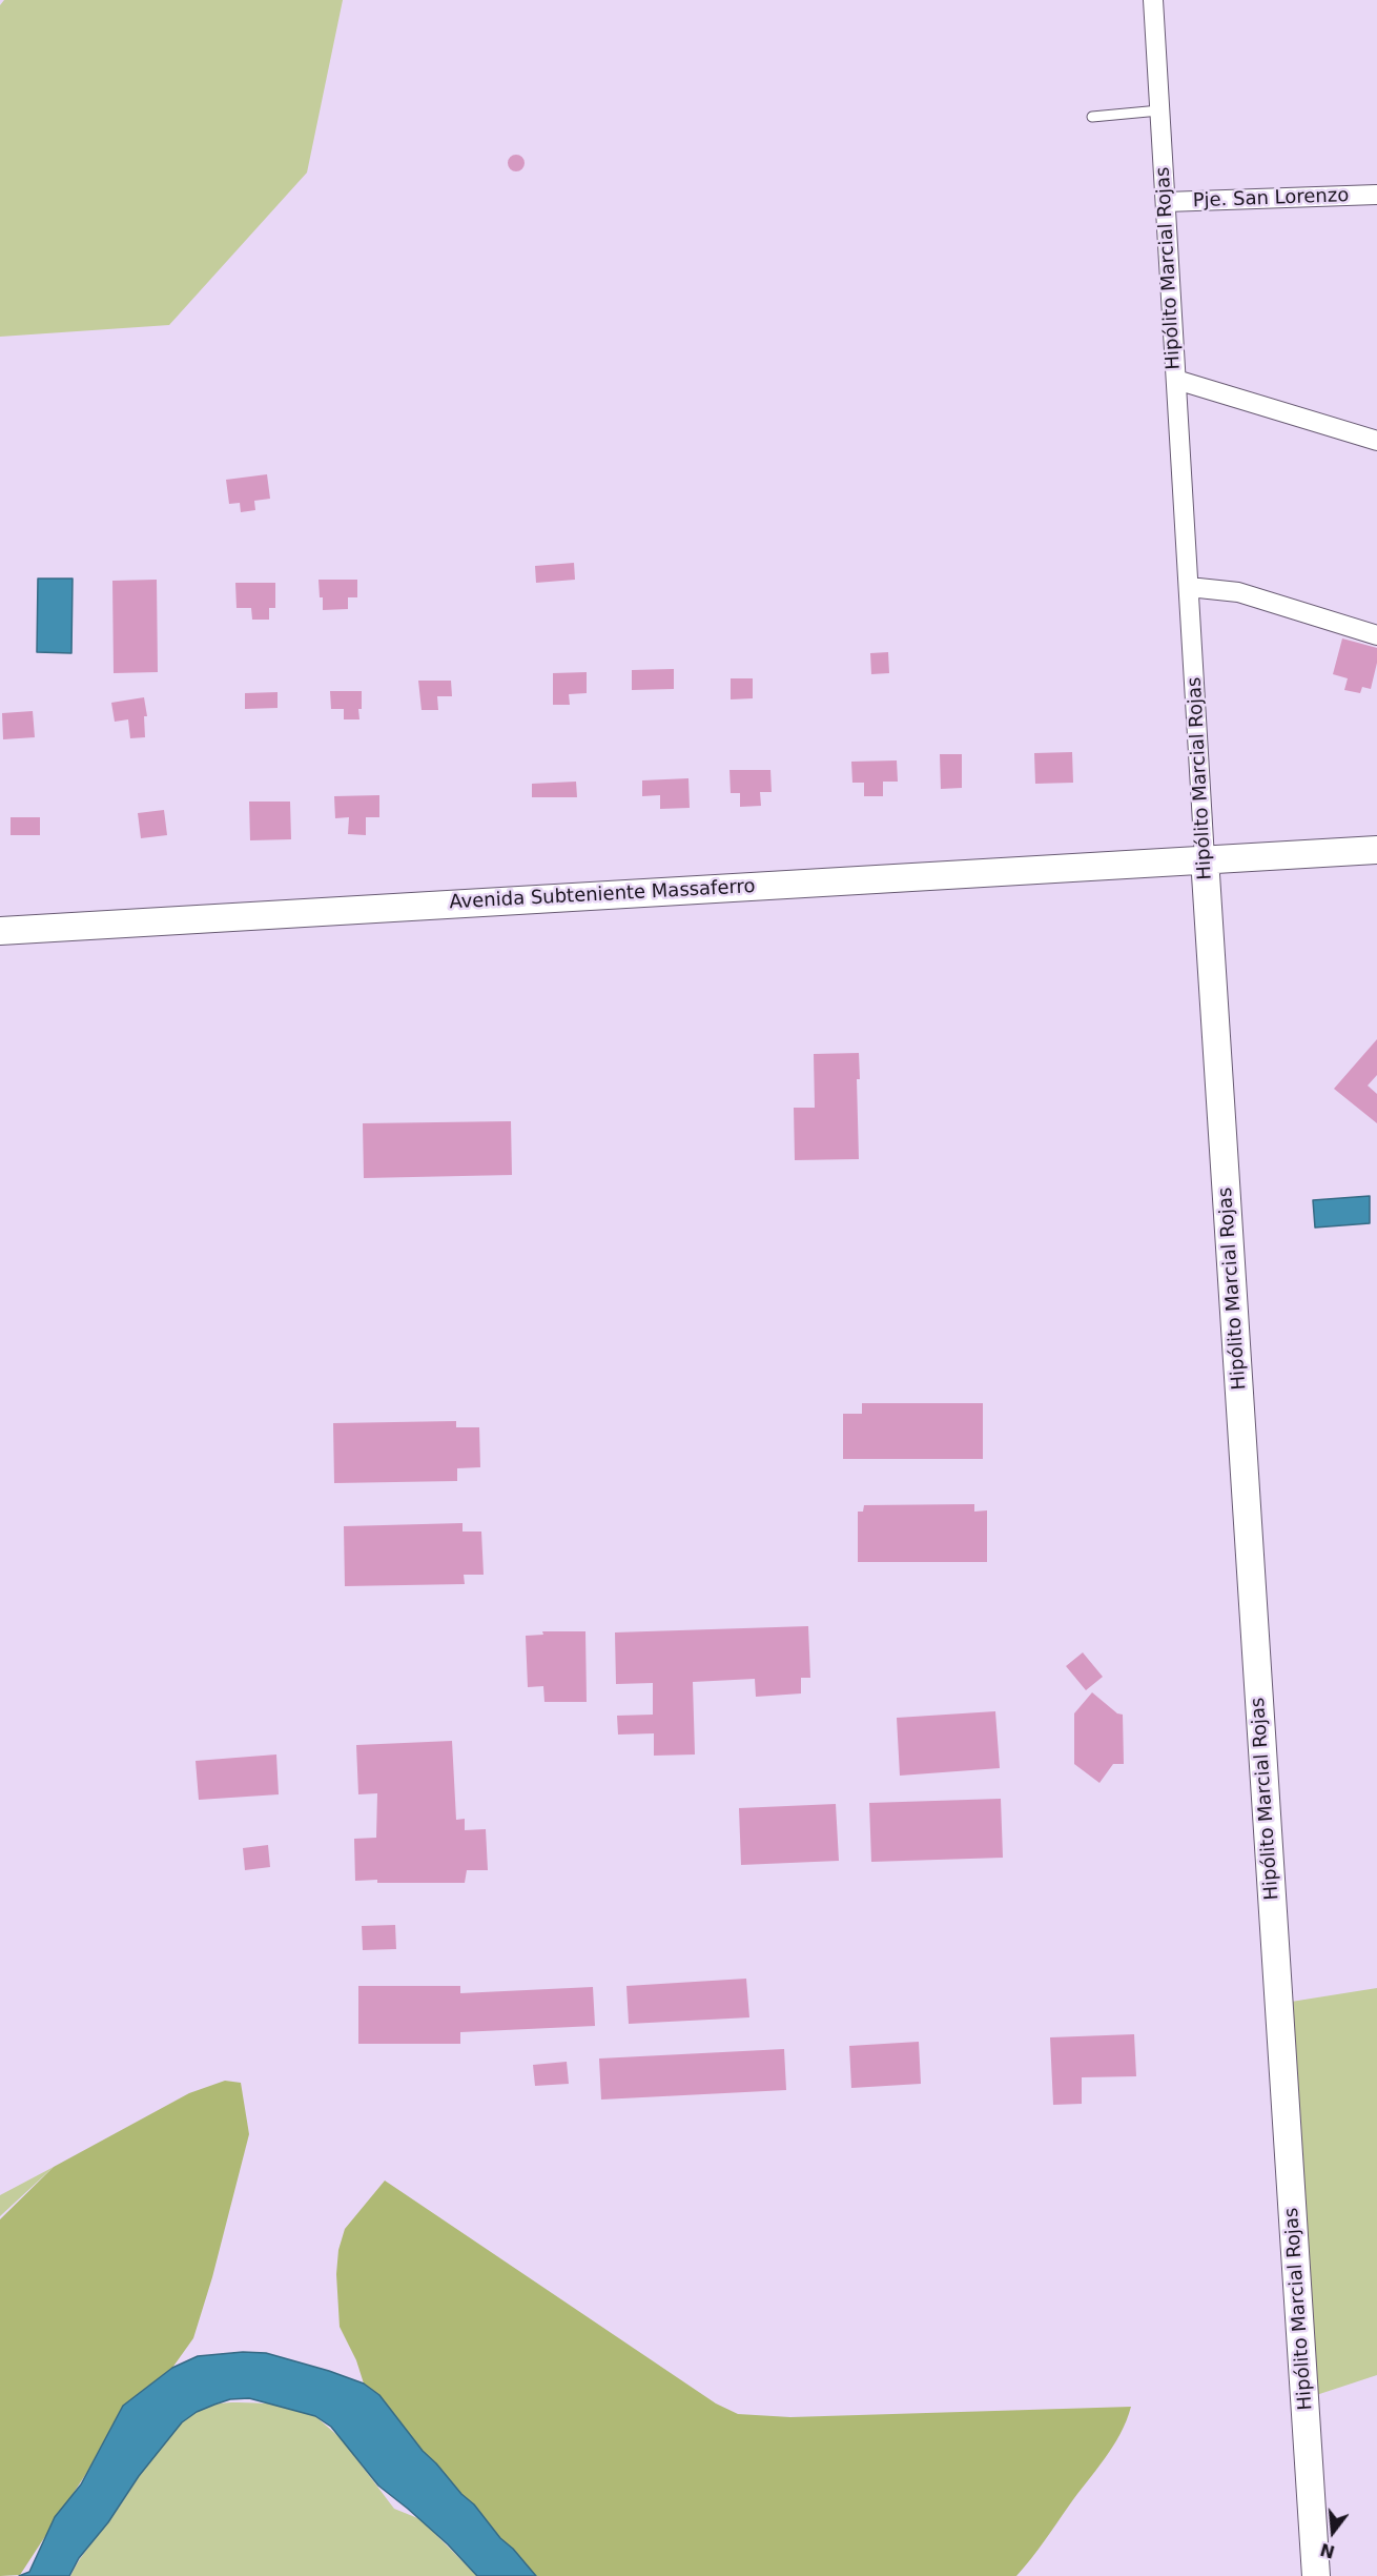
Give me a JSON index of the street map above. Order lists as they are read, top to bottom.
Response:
{
  "streets": {
    "main road": ["Hipólito Marcial Rojas", "Avenida Subteniente Massaferro"],
    "street": ["Pje. San Lorenzo"]
  },
  "crossings": [
    ["Pje. San Lorenzo", "Hipólito Marcial Rojas"],
    ["Hipólito Marcial Rojas", "Avenida Subteniente Massaferro"]
  ],
  "north": "bottom"
}
